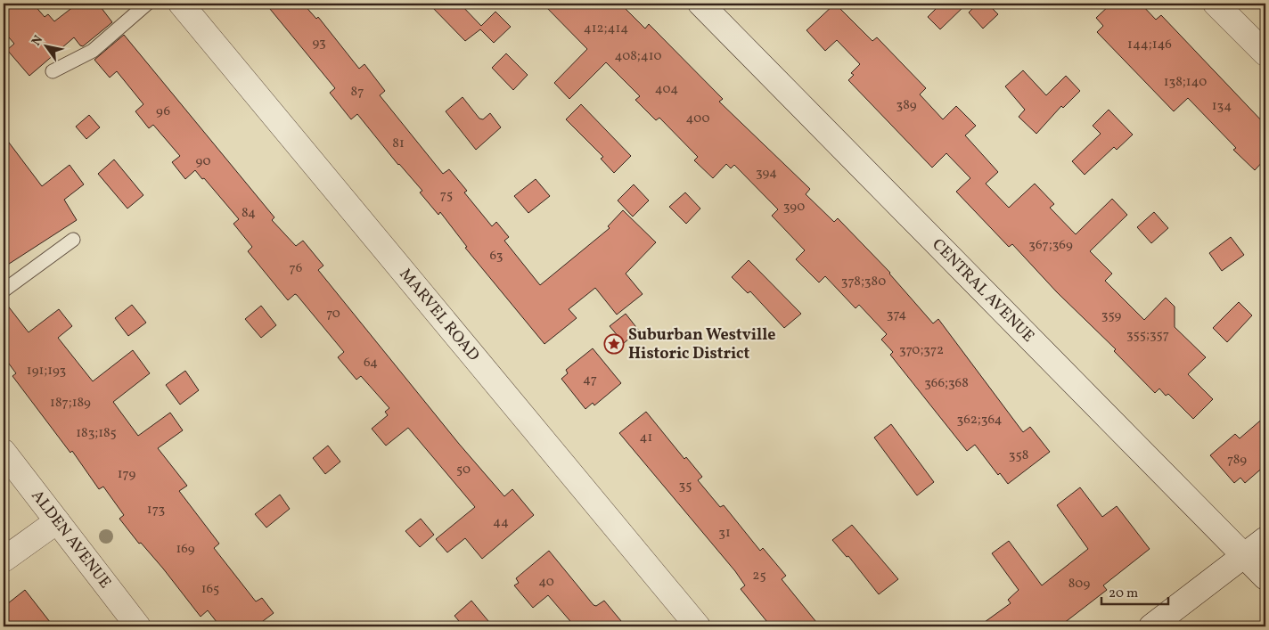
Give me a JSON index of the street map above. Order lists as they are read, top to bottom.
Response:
{
  "streets": {
    "street": ["CENTRAL AVENUE", "MARVEL ROAD", "ALDEN AVENUE"]
  },
  "places": {
    "place": ["Suburban Westville Historic District"]
  },
  "house_numbers": [
    "412;414",
    "93",
    "144;146",
    "408;410",
    "138;140",
    "404",
    "87",
    "389",
    "134",
    "96",
    "400",
    "81",
    "90",
    "394",
    "75",
    "390",
    "84",
    "367;369",
    "63",
    "76",
    "378;380",
    "70",
    "374",
    "359",
    "355;357",
    "370;372",
    "64",
    "191;193",
    "47",
    "366;368",
    "187;189",
    "362;364",
    "183;185",
    "41",
    "358",
    "789",
    "50",
    "179",
    "35",
    "173",
    "44",
    "31",
    "169",
    "25",
    "40",
    "809",
    "165"
  ],
  "scale_bar": "20 m",
  "north": "top left"
}
